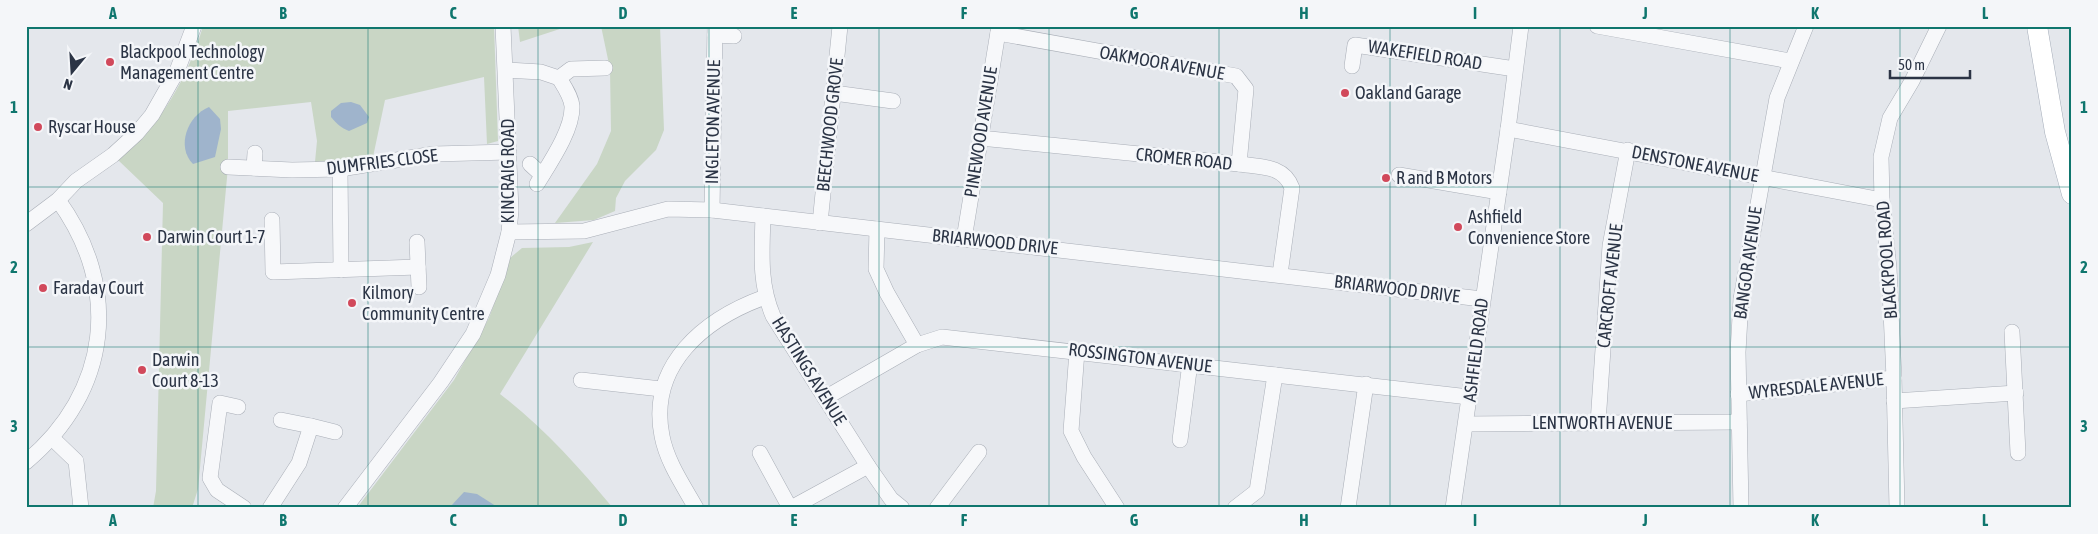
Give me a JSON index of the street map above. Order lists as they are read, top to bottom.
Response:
{
  "streets": {
    "street": [
      "WAKEFIELD ROAD",
      "OAKMOOR AVENUE",
      "INGLETON AVENUE",
      "BEECHWOOD GROVE",
      "PINEWOOD AVENUE",
      "CROMER ROAD",
      "DUMFRIES CLOSE",
      "DENSTONE AVENUE",
      "KINCRAIG ROAD",
      "BRIARWOOD DRIVE",
      "BLACKPOOL ROAD",
      "BANGOR AVENUE",
      "CARCROFT AVENUE",
      "ASHFIELD ROAD",
      "ROSSINGTON AVENUE",
      "HASTINGS AVENUE",
      "WYRESDALE AVENUE",
      "LENTWORTH AVENUE"
    ]
  },
  "crossings": [
    ["WAKEFIELD ROAD", "ASHFIELD ROAD"],
    ["OAKMOOR AVENUE", "PINEWOOD AVENUE"],
    ["OAKMOOR AVENUE", "CROMER ROAD"],
    ["INGLETON AVENUE", "BRIARWOOD DRIVE"],
    ["BEECHWOOD GROVE", "BRIARWOOD DRIVE"],
    ["PINEWOOD AVENUE", "CROMER ROAD"],
    ["PINEWOOD AVENUE", "BRIARWOOD DRIVE"],
    ["CROMER ROAD", "BRIARWOOD DRIVE"],
    ["DUMFRIES CLOSE", "KINCRAIG ROAD"],
    ["DENSTONE AVENUE", "BLACKPOOL ROAD"],
    ["DENSTONE AVENUE", "BANGOR AVENUE"],
    ["DENSTONE AVENUE", "CARCROFT AVENUE"],
    ["DENSTONE AVENUE", "ASHFIELD ROAD"],
    ["KINCRAIG ROAD", "BRIARWOOD DRIVE"],
    ["BRIARWOOD DRIVE", "ASHFIELD ROAD"],
    ["BRIARWOOD DRIVE", "HASTINGS AVENUE"],
    ["BLACKPOOL ROAD", "WYRESDALE AVENUE"],
    ["BANGOR AVENUE", "WYRESDALE AVENUE"],
    ["BANGOR AVENUE", "LENTWORTH AVENUE"],
    ["CARCROFT AVENUE", "LENTWORTH AVENUE"],
    ["ASHFIELD ROAD", "ROSSINGTON AVENUE"],
    ["ASHFIELD ROAD", "LENTWORTH AVENUE"],
    ["ROSSINGTON AVENUE", "HASTINGS AVENUE"]
  ],
  "places": [
    "Blackpool Technology Management Centre",
    "Oakland Garage",
    "Ryscar House",
    "R and B Motors",
    "Ashfield Convenience Store",
    "Darwin Court 1-7",
    "Faraday Court",
    "Kilmory Community Centre",
    "Darwin Court 8-13"
  ],
  "scale_bar": "50 m",
  "north": "bottom",
  "grid": {
    "columns": [
      "A",
      "B",
      "C",
      "D",
      "E",
      "F",
      "G",
      "H",
      "I",
      "J",
      "K",
      "L"
    ],
    "rows": ["1", "2", "3"]
  }
}
